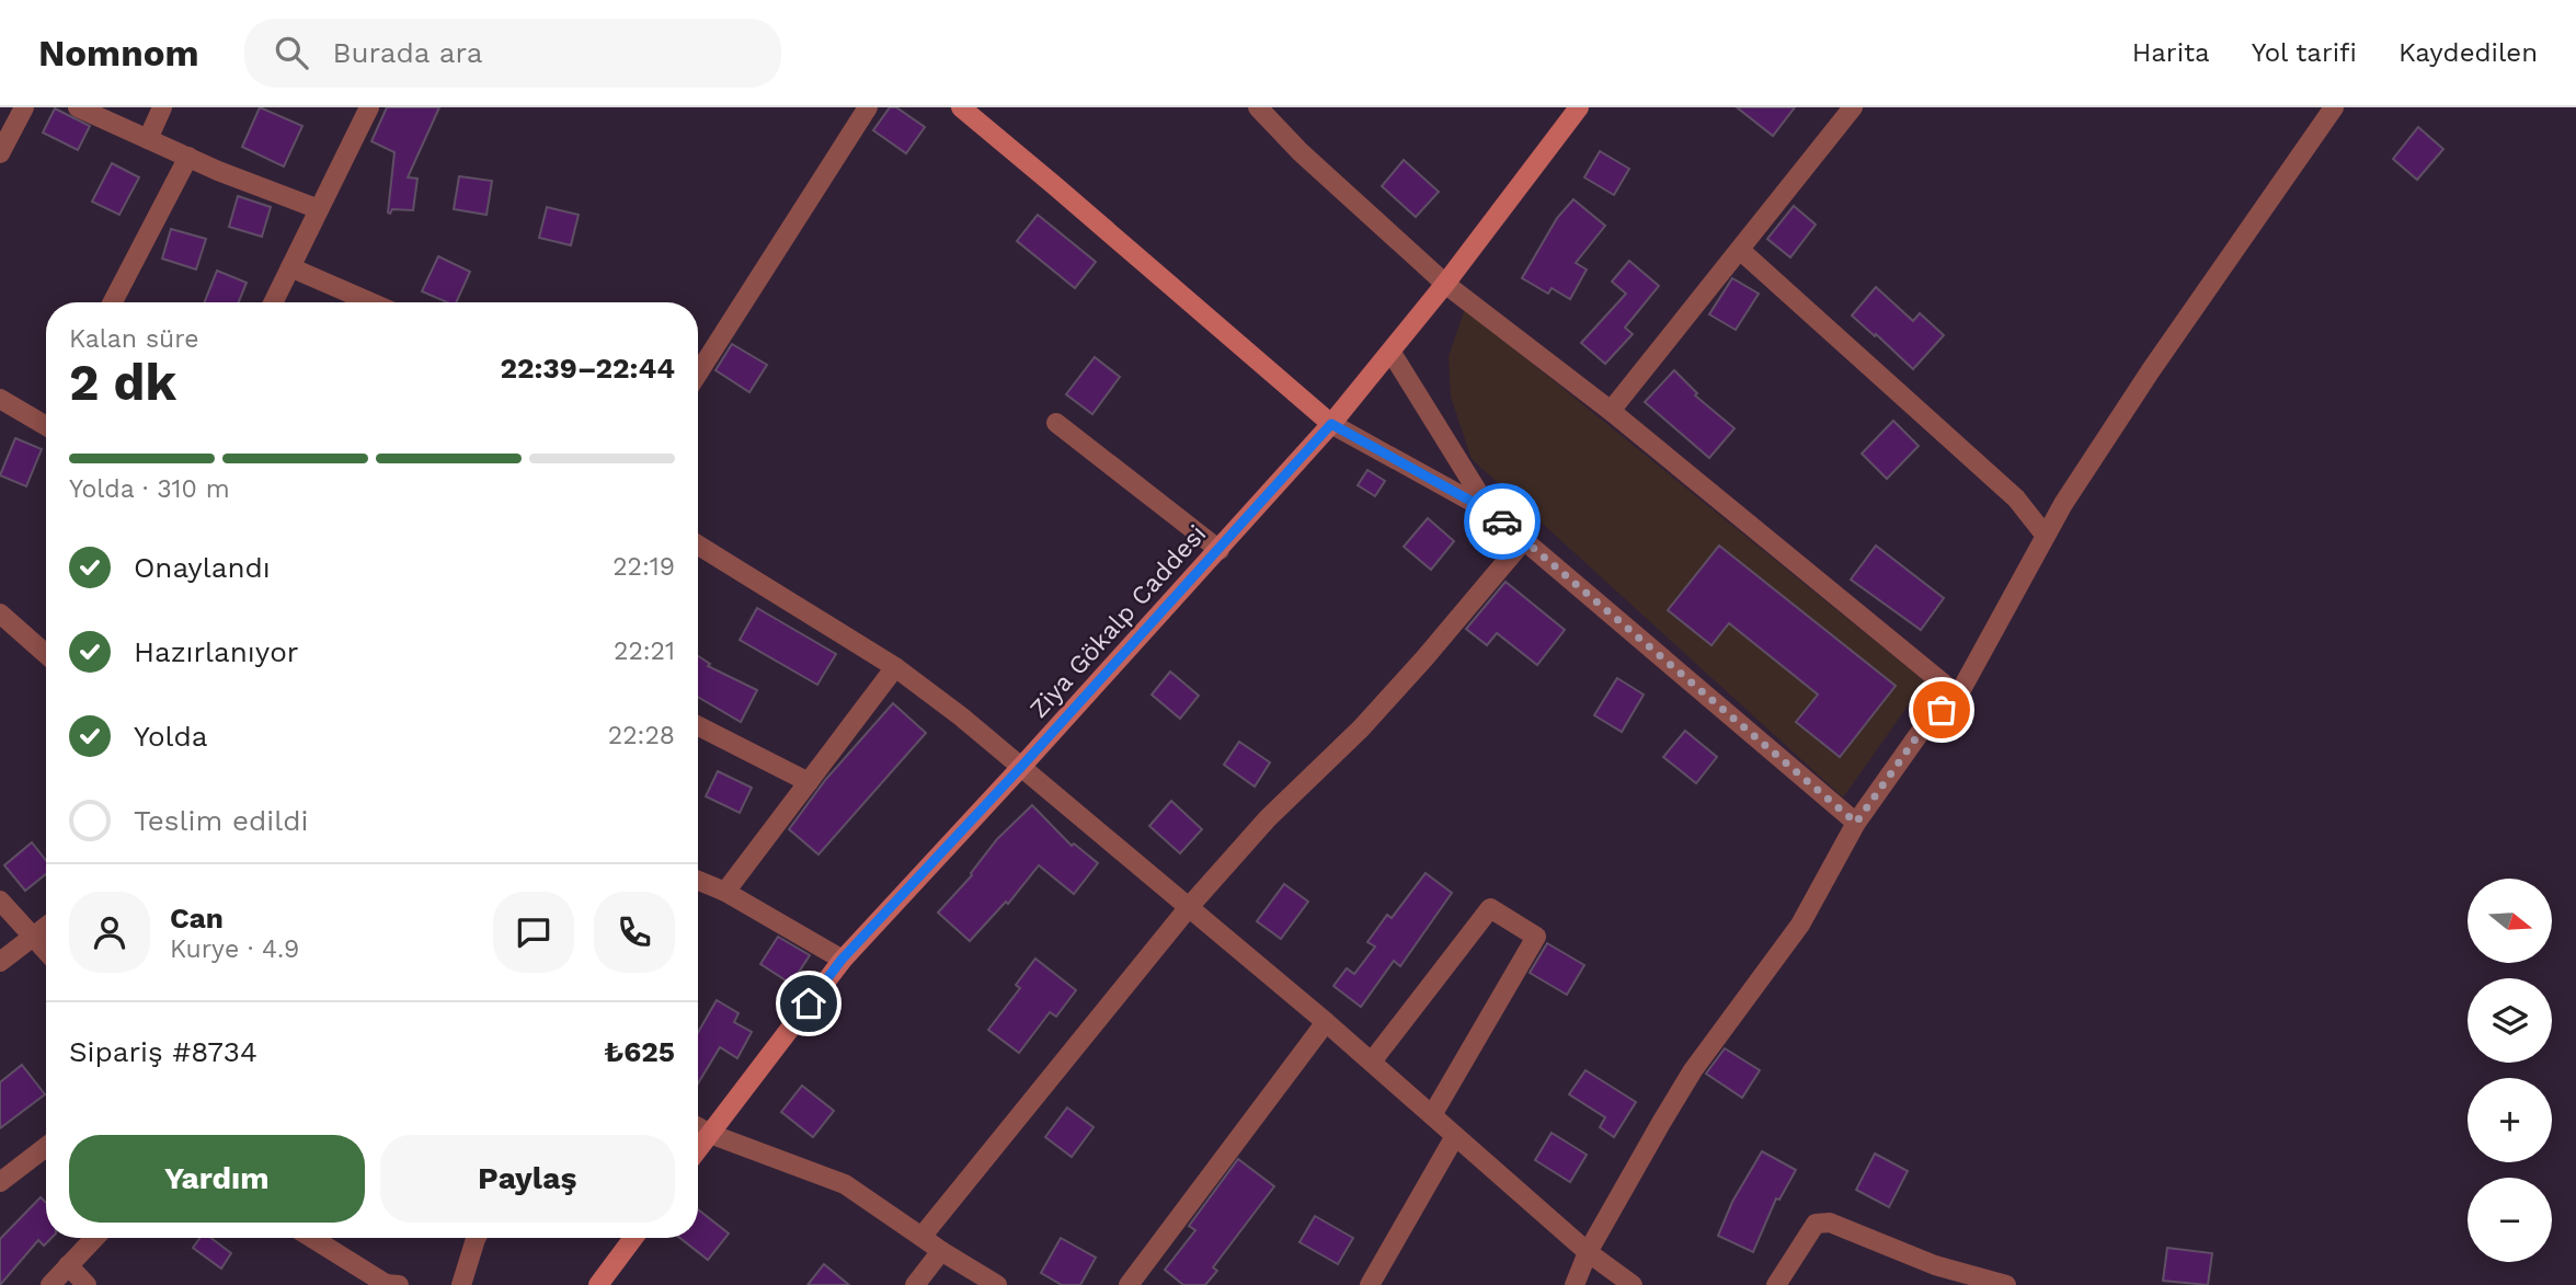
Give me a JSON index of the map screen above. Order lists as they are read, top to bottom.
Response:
{
  "streets": {
    "street": ["Ziya Gökalp Caddesi"]
  },
  "north": "right",
  "page": {
    "header": "Nomnom",
    "search": "Burada ara",
    "nav": ["Harita", "Yol tarifi", "Kaydedilen"],
    "heading": ["2 dk", "Kalan süre", "22:39–22:44"],
    "panel": [
      "Can",
      "Kurye · 4.9",
      "Sipariş #8734",
      "₺625"
    ],
    "bar": "Yolda · 310 m",
    "list": [
      ["Onaylandı", "22:19"],
      ["Hazırlanıyor", "22:21"],
      ["Yolda", "22:28"],
      "Teslim edildi"
    ],
    "map_buttons": ["+", "−"],
    "buttons": ["Yardım", "Paylaş"]
  }
}
